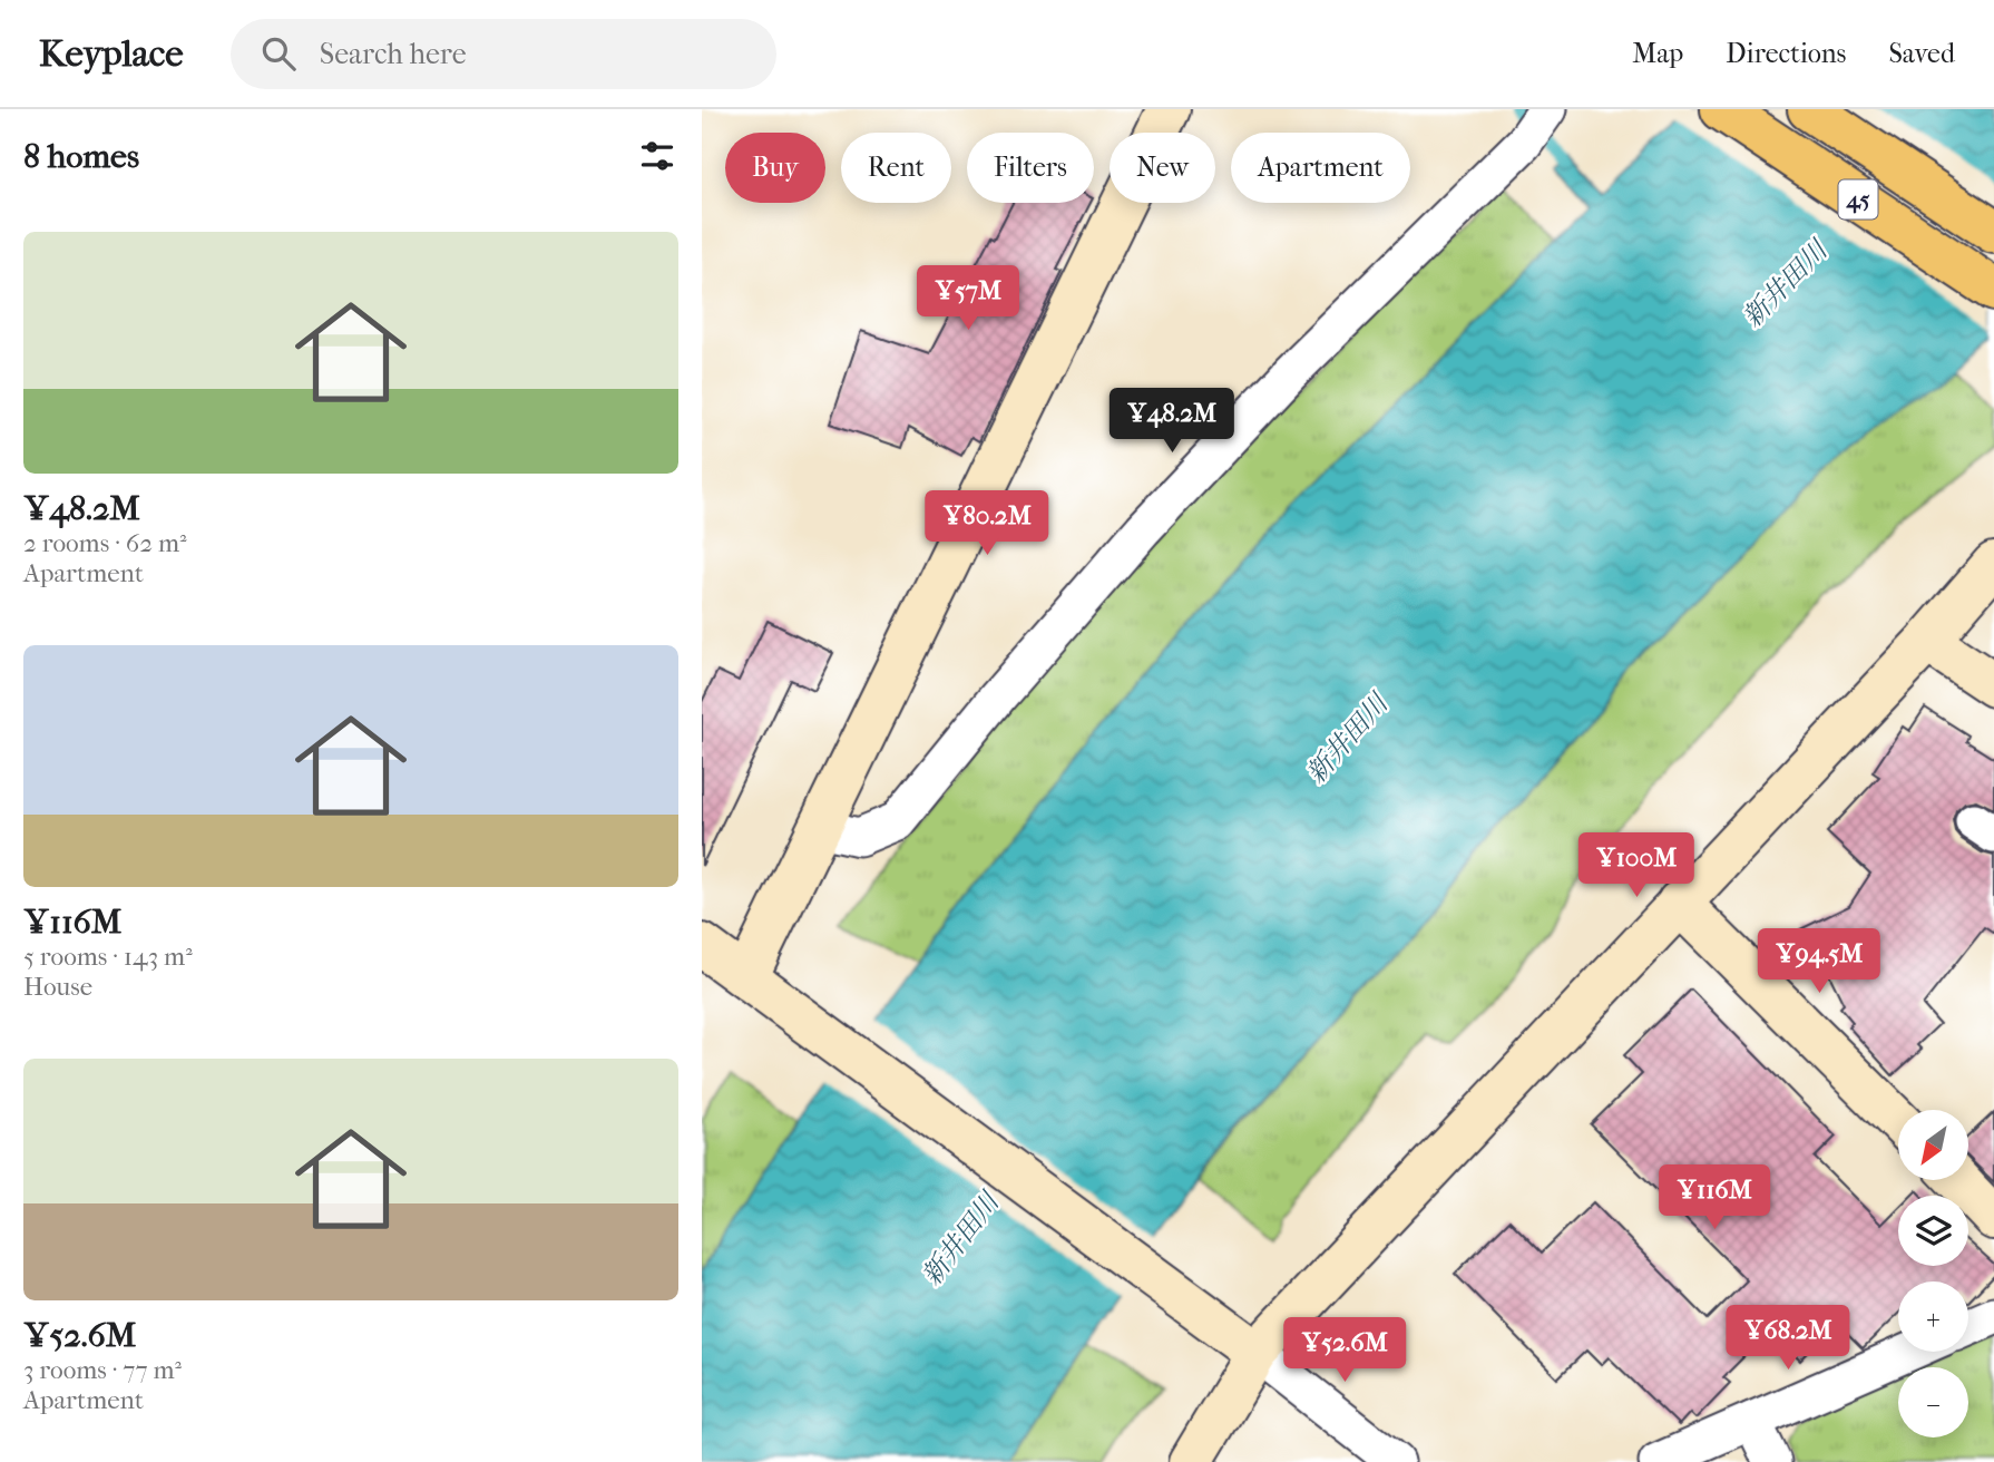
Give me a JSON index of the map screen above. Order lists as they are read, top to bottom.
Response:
{
  "streets": {
    "highway": ["45"]
  },
  "water": ["新井田川"],
  "north": "bottom left",
  "page": {
    "header": "Keyplace",
    "search": "Search here",
    "nav": ["Map", "Directions", "Saved"],
    "heading": "8 homes",
    "chip": [
      "Buy",
      "Rent",
      "Filters",
      "New",
      "Apartment"
    ],
    "list": [
      {
        "name": "¥48.2M",
        "note": "2 rooms · 62 m² · Apartment"
      },
      {
        "name": "¥116M",
        "note": "5 rooms · 143 m² · House"
      },
      {
        "name": "¥52.6M",
        "note": "3 rooms · 77 m² · Apartment"
      }
    ],
    "price": [
      "¥57M",
      "¥48.2M",
      "¥80.2M",
      "¥100M",
      "¥94.5M",
      "¥116M",
      "¥68.2M",
      "¥52.6M"
    ],
    "map_buttons": ["+", "−"]
  }
}
